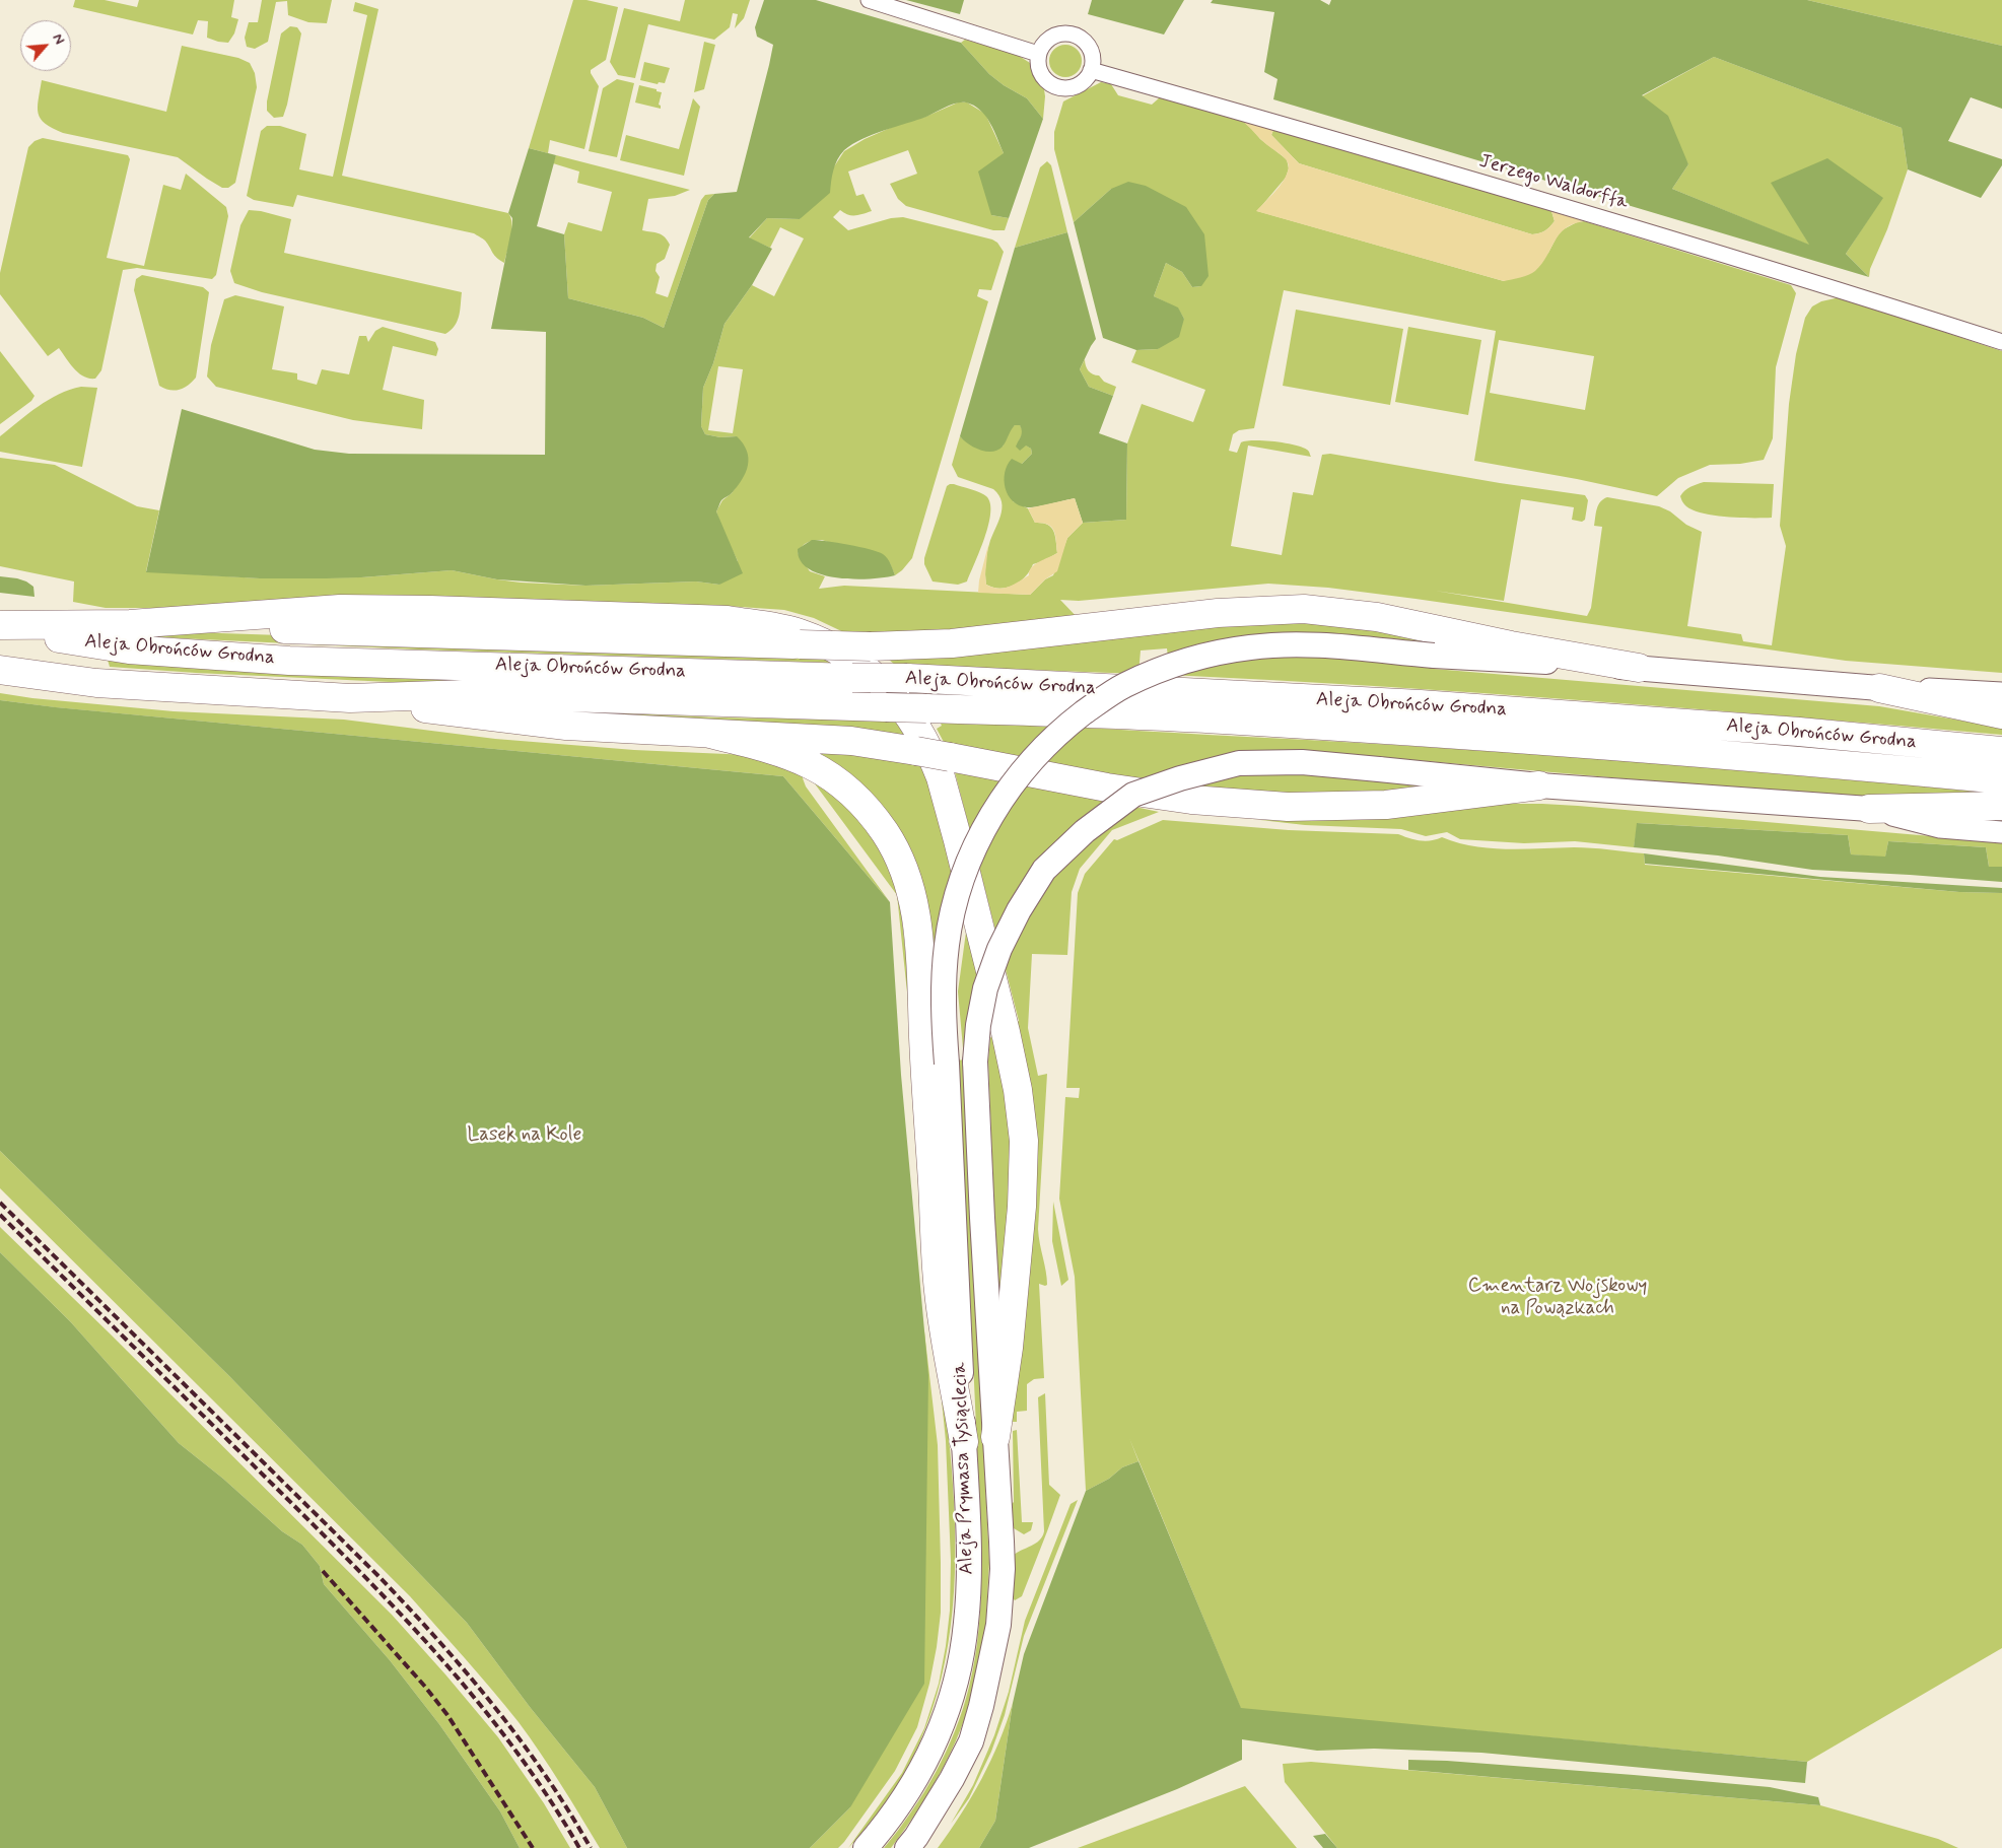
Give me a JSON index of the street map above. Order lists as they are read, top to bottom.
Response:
{
  "streets": {
    "highway": ["Aleja Obrońców Grodna"],
    "main road": ["Aleja Prymasa Tysiąclecia"],
    "street": ["Jerzego Waldorffa"]
  },
  "parks": ["Lasek na Kole", "Cmentarz Wojskowy na Powązkach"],
  "north": "top right"
}
